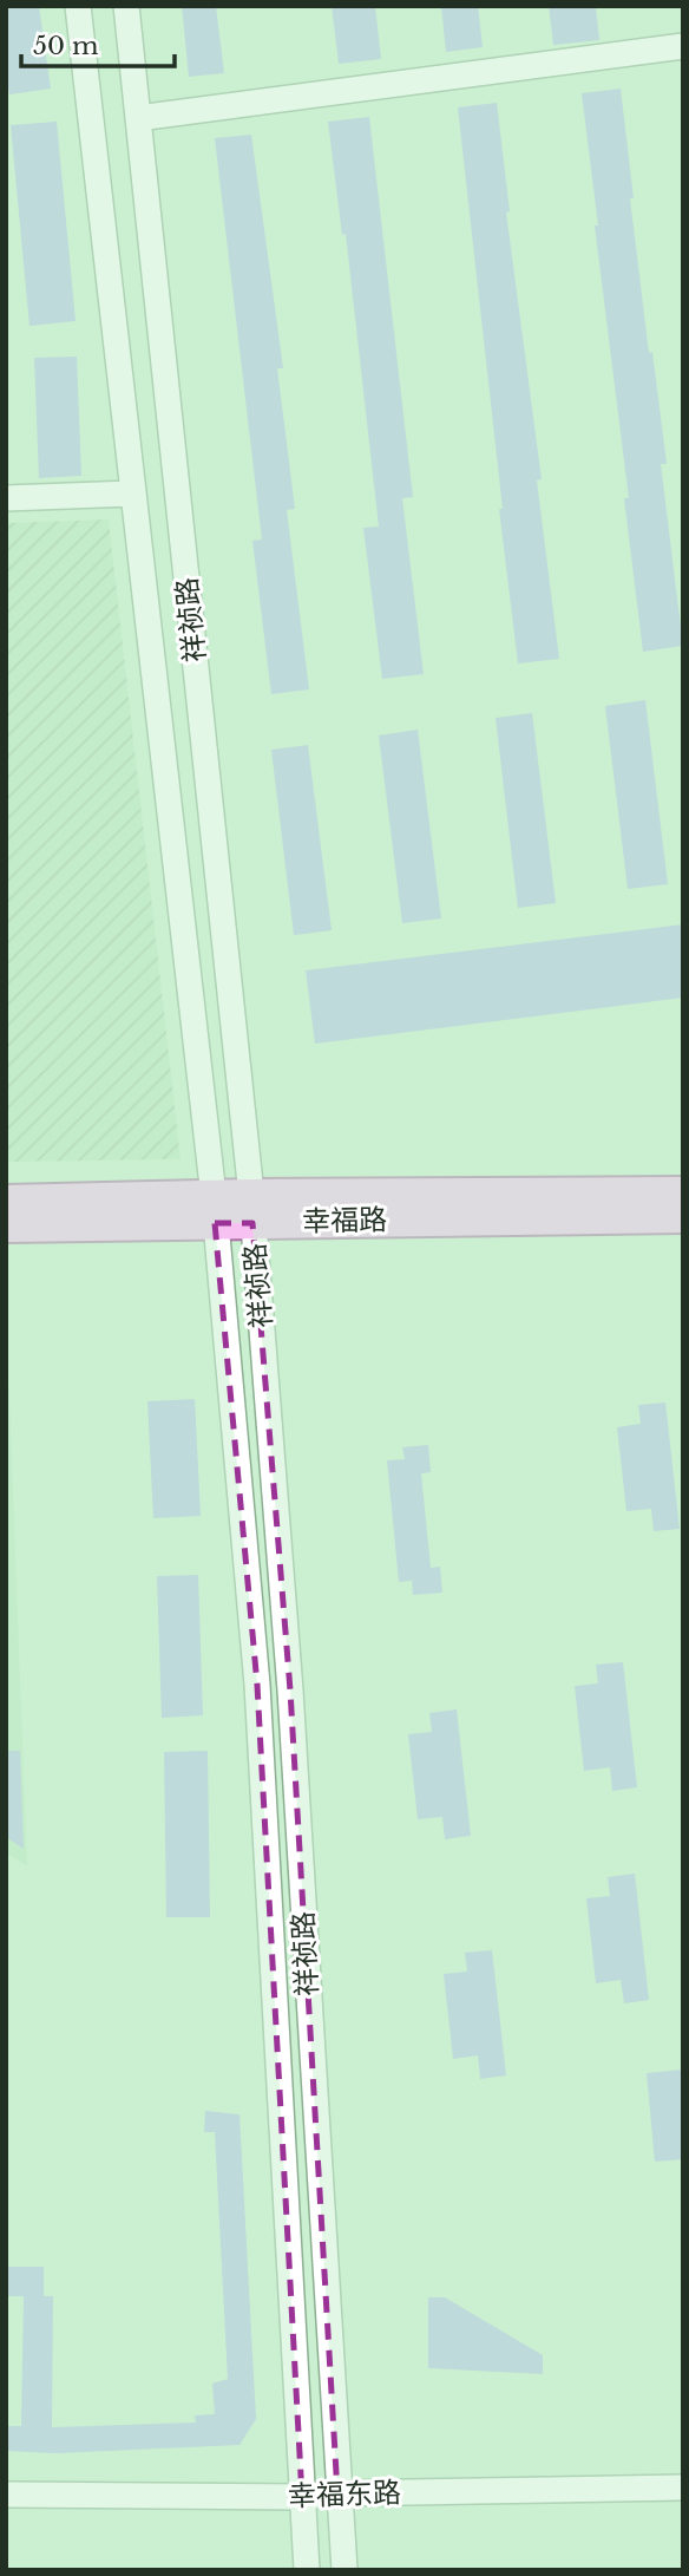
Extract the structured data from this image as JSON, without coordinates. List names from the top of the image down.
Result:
{
  "streets": {
    "main road": ["幸福路"],
    "street": ["祥祯路", "幸福东路"]
  },
  "crossings": [
    ["祥祯路", "幸福路"],
    ["祥祯路", "幸福东路"]
  ],
  "scale_bar": "50 m"
}
